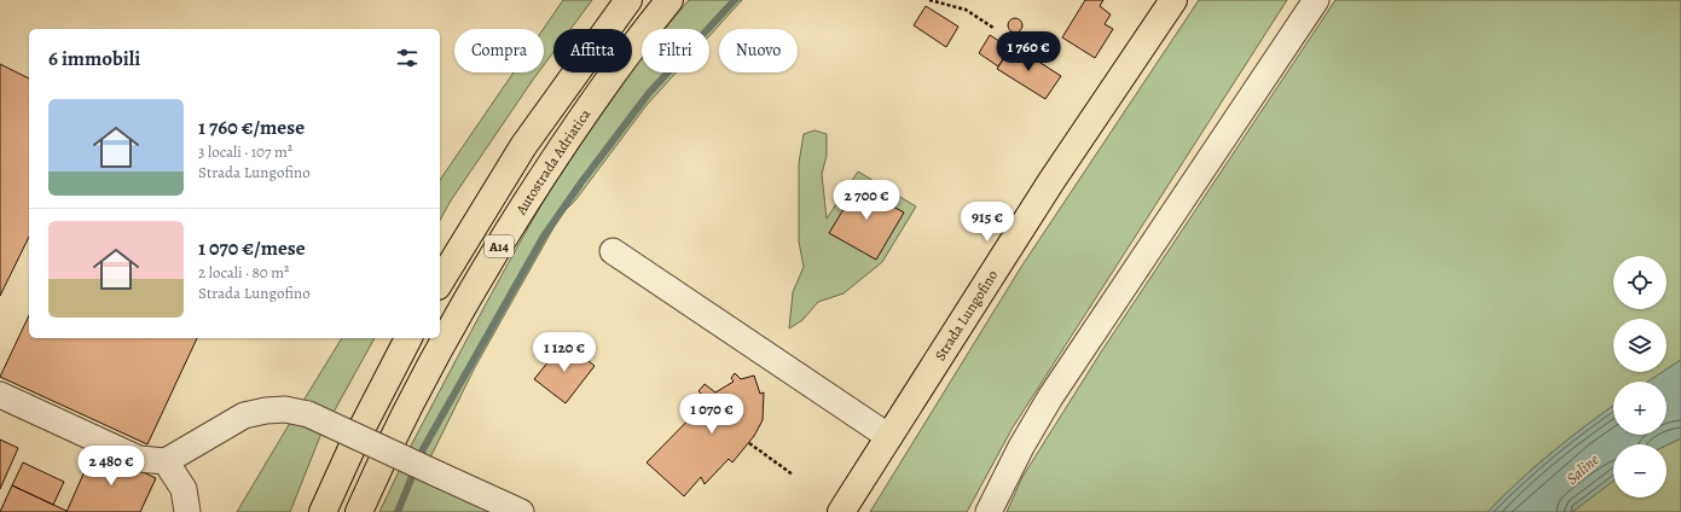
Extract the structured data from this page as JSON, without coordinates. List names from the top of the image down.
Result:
{
  "streets": {
    "main road": ["Autostrada Adriatica", "A14", "Strada Lungofino"]
  },
  "water": ["Saline"],
  "page": {
    "chip": [
      "Compra",
      "Affitta",
      "Filtri",
      "Nuovo"
    ],
    "heading": "6 immobili",
    "price": [
      "1 760 €",
      "2 700 €",
      "915 €",
      "1 120 €",
      "1 070 €",
      "2 480 €"
    ],
    "list": [
      {
        "name": "1 760 €/mese",
        "note": "3 locali · 107 m² · Strada Lungofino"
      },
      {
        "name": "1 070 €/mese",
        "note": "2 locali · 80 m² · Strada Lungofino"
      }
    ],
    "map_buttons": ["+", "−"]
  }
}
